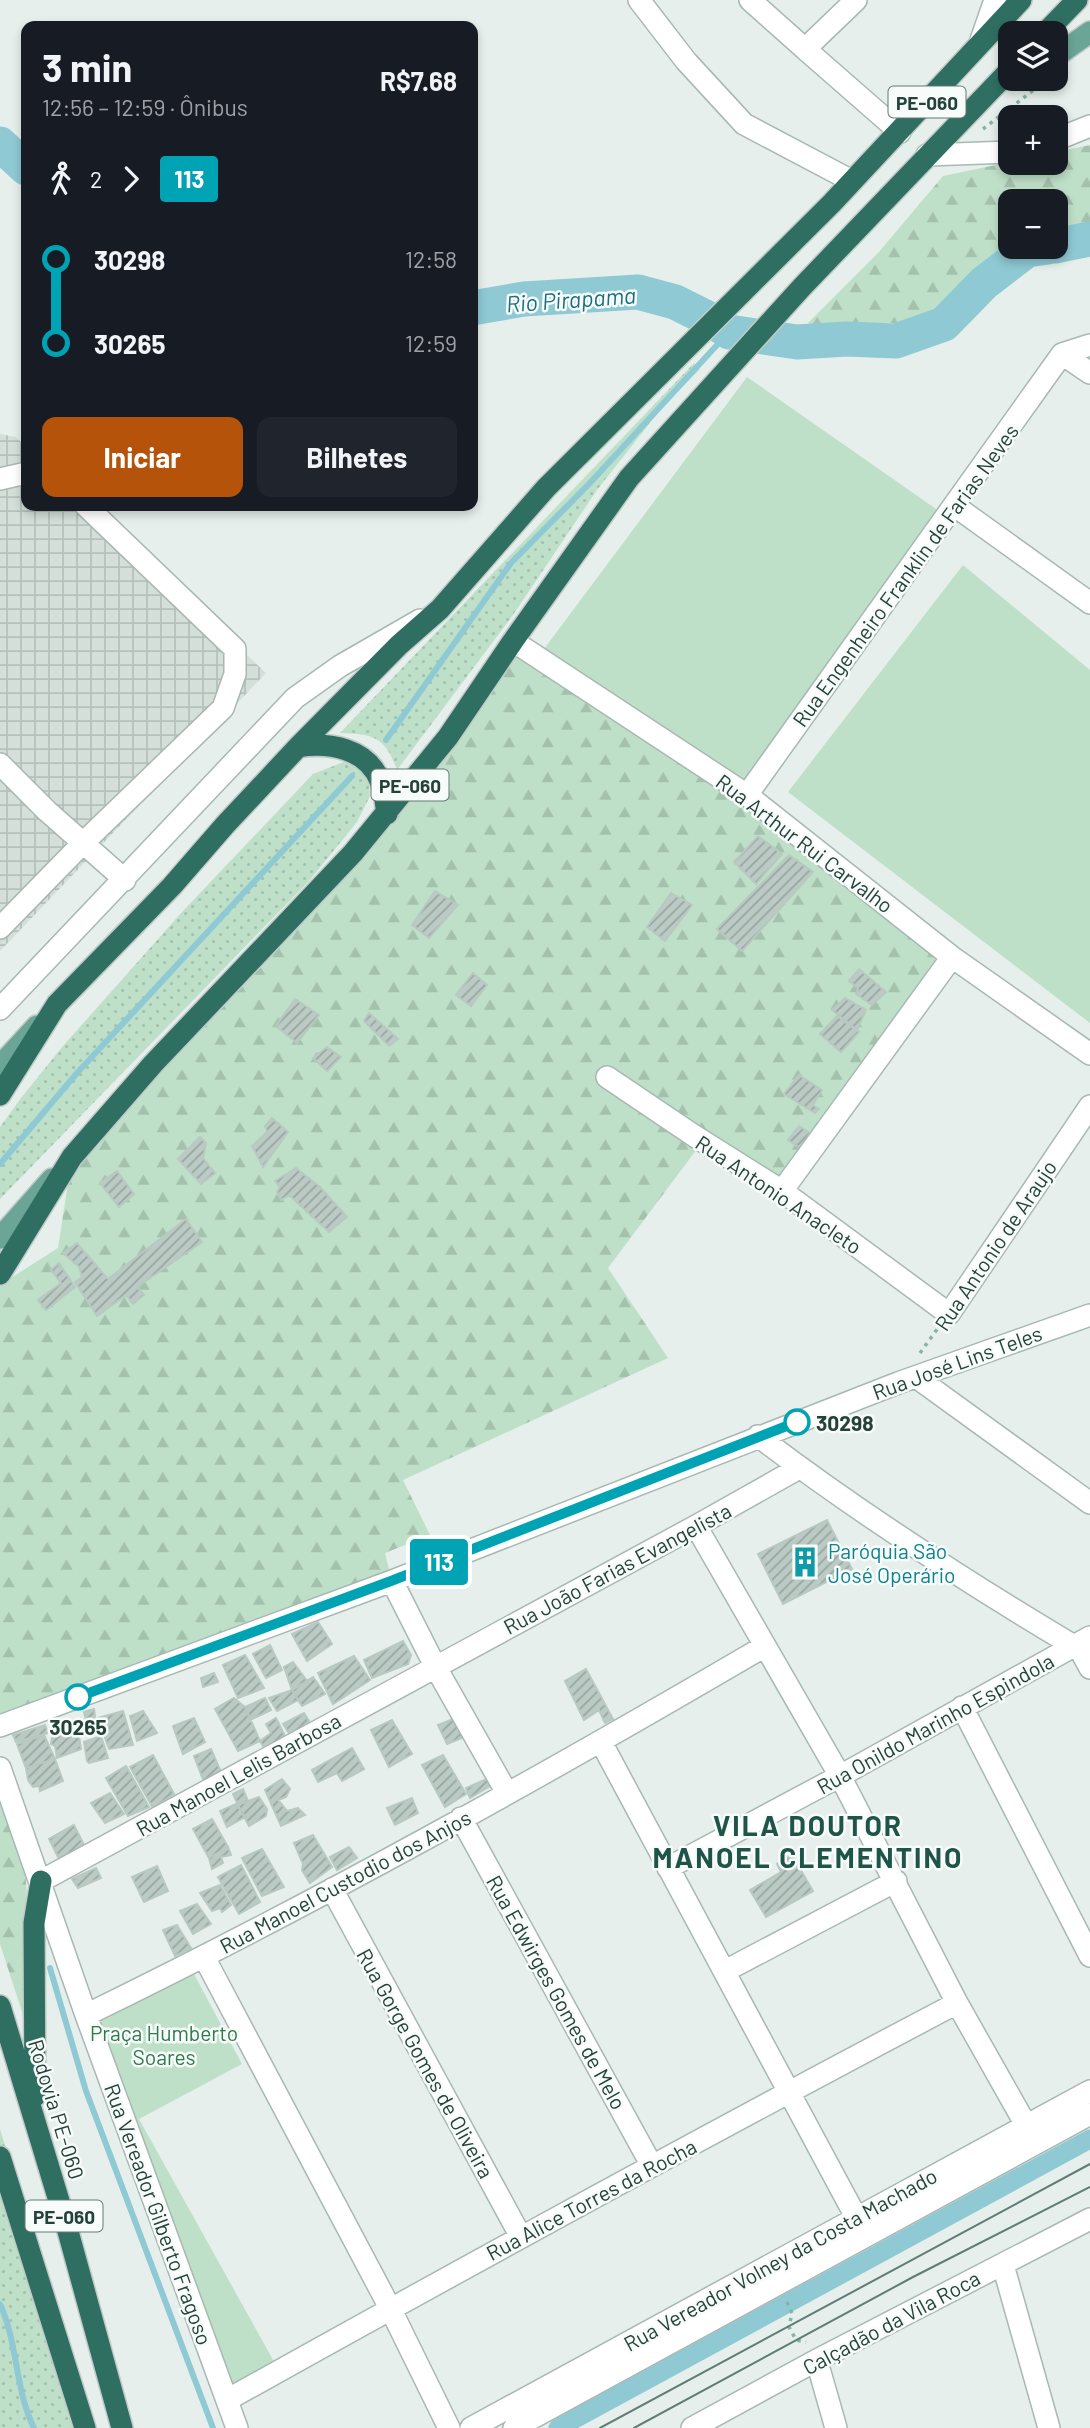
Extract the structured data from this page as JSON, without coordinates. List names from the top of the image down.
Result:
{
  "streets": {
    "highway": ["PE-060", "Rodovia PE-060"],
    "street": [
      "Rua Engenheiro Franklin de Farias Neves",
      "Rua Arthur Rui Carvalho",
      "Rua Antonio Anacleto",
      "Rua Antonio de Araujo",
      "Rua José Lins Teles",
      "Rua João Farias Evangelista",
      "Rua Onildo Marinho Espindola",
      "Rua Manoel Lelis Barbosa",
      "Rua Manoel Custodio dos Anjos",
      "Rua Edwirges Gomes de Melo",
      "Rua Gorge Gomes de Oliveira",
      "Rua Alice Torres da Rocha",
      "Rua Vereador Gilberto Fragoso",
      "Rua Vereador Volney da Costa Machado",
      "Calçadão da Vila Roca"
    ]
  },
  "crossings": [
    ["PE-060", "Rua Arthur Rui Carvalho"],
    ["Rua Engenheiro Franklin de Farias Neves", "Rua Arthur Rui Carvalho"],
    ["Rua Antonio Anacleto", "Rua Antonio de Araujo"],
    ["Rua João Farias Evangelista", "Rua Manoel Lelis Barbosa"],
    ["Rua Manoel Lelis Barbosa", "Rua Vereador Gilberto Fragoso"],
    ["Rua Manoel Custodio dos Anjos", "Rua Edwirges Gomes de Melo"],
    ["Rua Manoel Custodio dos Anjos", "Rua Gorge Gomes de Oliveira"],
    ["Rua Manoel Custodio dos Anjos", "Rua Vereador Gilberto Fragoso"],
    ["Rua Edwirges Gomes de Melo", "Rua Alice Torres da Rocha"],
    ["Rua Gorge Gomes de Oliveira", "Rua Alice Torres da Rocha"],
    ["Rua Alice Torres da Rocha", "Rua Vereador Gilberto Fragoso"]
  ],
  "districts": ["VILA DOUTOR MANOEL CLEMENTINO"],
  "water": ["Rio Pirapama"],
  "parks": ["Praça Humberto Soares"],
  "places": {
    "other": ["30298", "30265"],
    "building": ["Paróquia São José Operário"]
  },
  "lines": ["bus line 113"],
  "page": {
    "on_map": "113",
    "map_buttons": ["+", "−"],
    "heading": ["3 min", "12:56 – 12:59 · Ônibus", "R$7.68"],
    "legs": ["2", "113"],
    "list": [
      {
        "name": "30298",
        "value": "12:58"
      },
      {
        "name": "30265",
        "value": "12:59"
      }
    ],
    "buttons": ["Iniciar", "Bilhetes"]
  }
}
